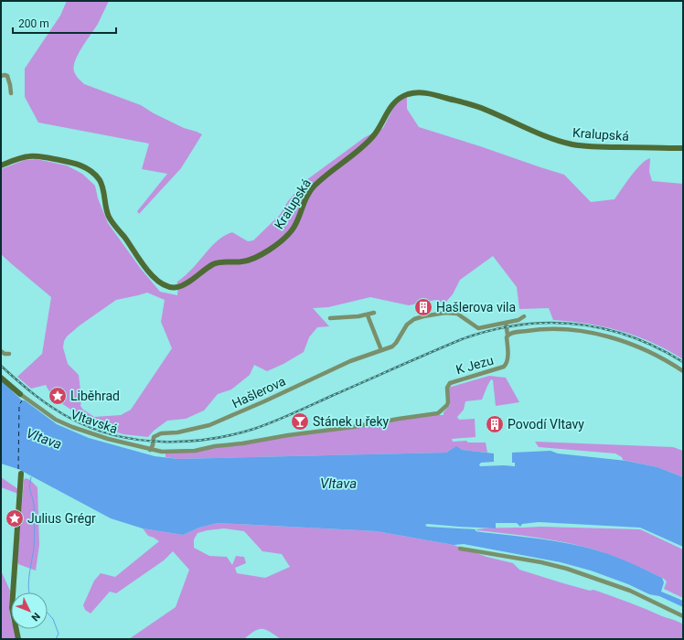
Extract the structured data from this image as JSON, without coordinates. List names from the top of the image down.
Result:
{
  "streets": {
    "street": [
      "Kralupská",
      "K Jezu",
      "Hašlerova",
      "Vltavská"
    ]
  },
  "crossings": [
    ["K Jezu", "Vltavská"],
    ["Hašlerova", "Vltavská"]
  ],
  "water": ["Vltava"],
  "places": {
    "building": ["Hašlerova vila", "Povodí Vltavy"],
    "place": ["Liběhrad", "Julius Grégr"],
    "bar": ["Stánek u řeky"]
  },
  "scale_bar": "200 m",
  "north": "bottom right"
}
